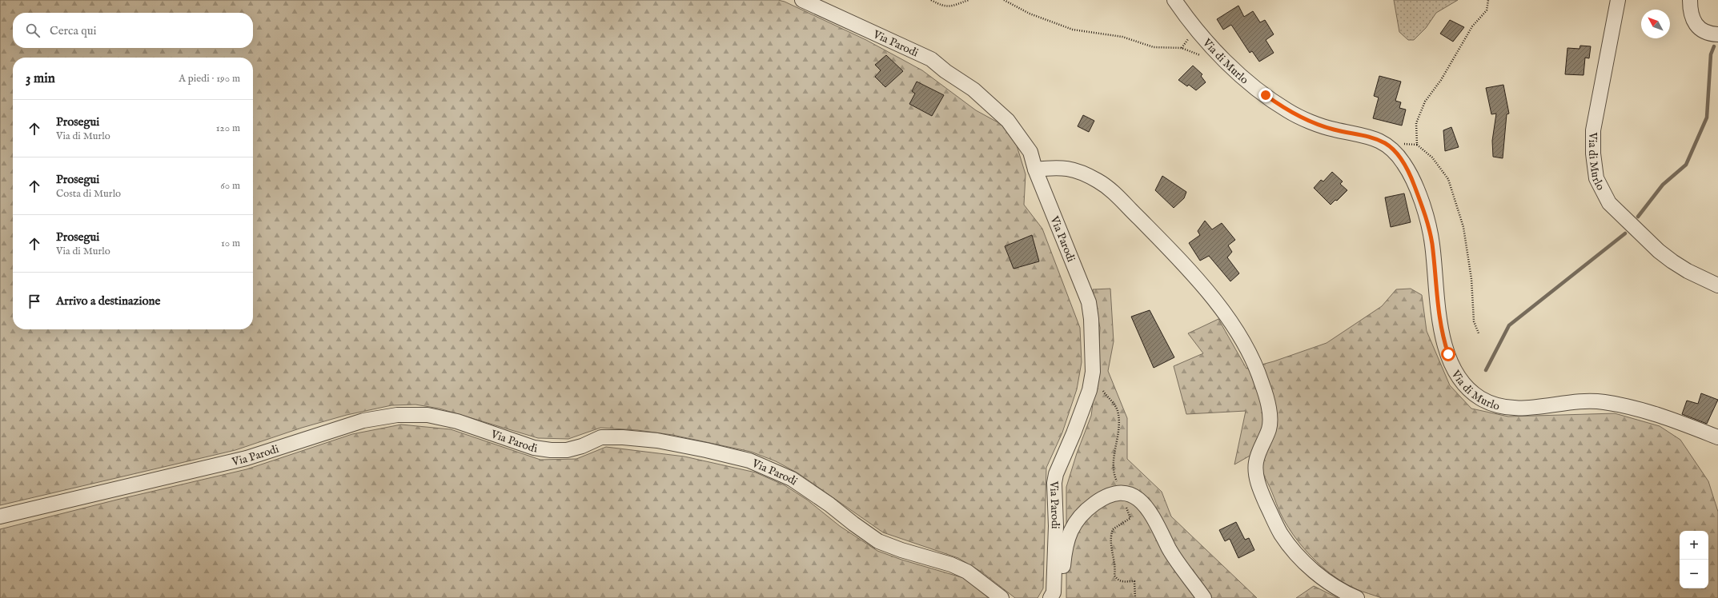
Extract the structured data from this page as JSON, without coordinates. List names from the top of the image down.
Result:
{
  "streets": {
    "street": ["Via Parodi", "Via di Murlo"]
  },
  "north": "top left",
  "page": {
    "search": "Cerca qui",
    "heading": ["3 min", "A piedi · 190 m"],
    "list": [
      ["Prosegui", "Via di Murlo", "120 m"],
      ["Prosegui", "Costa di Murlo", "60 m"],
      ["Prosegui", "Via di Murlo", "10 m"],
      "Arrivo a destinazione"
    ],
    "map_buttons": ["+", "−"]
  }
}
